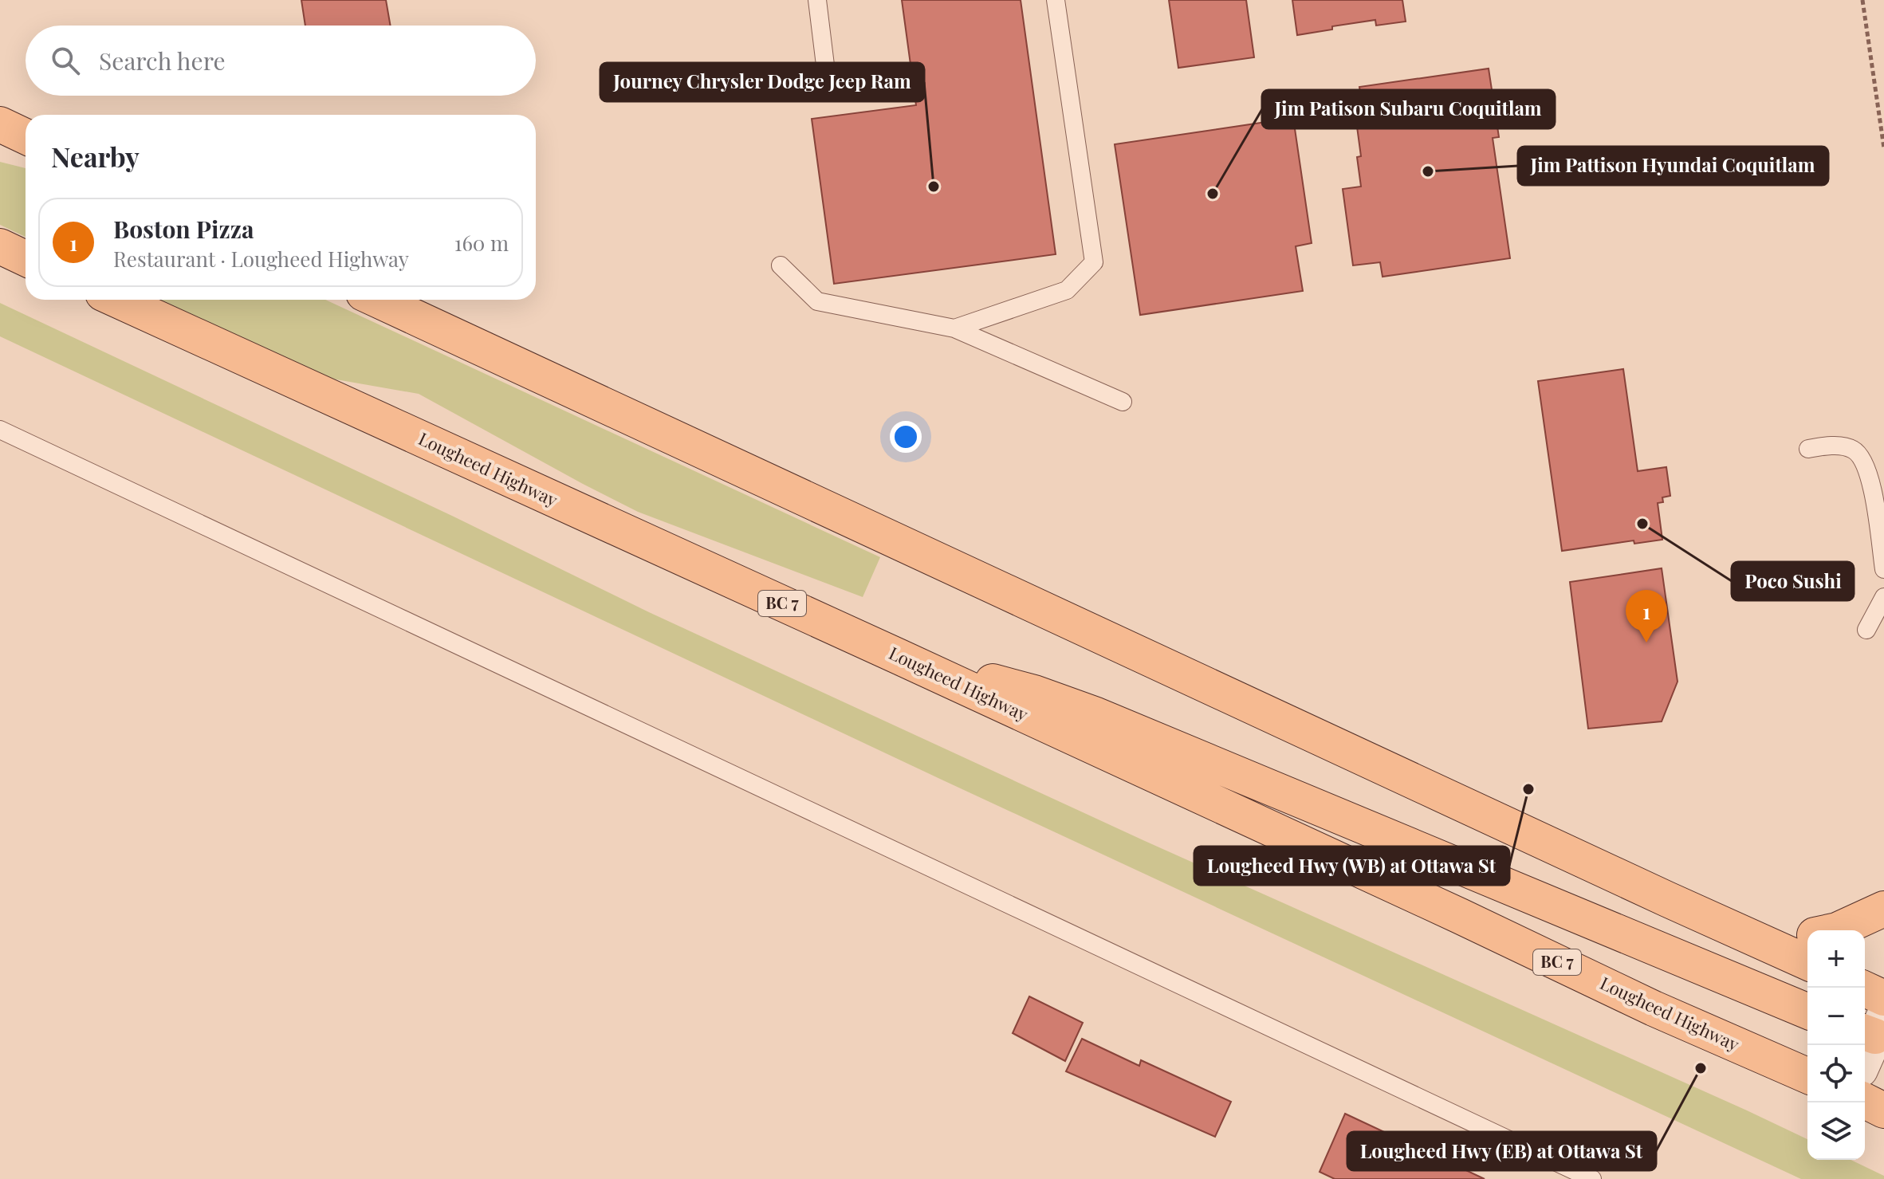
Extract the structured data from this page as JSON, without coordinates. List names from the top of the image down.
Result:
{
  "streets": {
    "main road": ["Lougheed Highway", "BC 7"]
  },
  "places": [
    "Jim Pattison Hyundai Coquitlam",
    "Journey Chrysler Dodge Jeep Ram",
    "Jim Patison Subaru Coquitlam",
    "Poco Sushi",
    "Lougheed Hwy (WB) at Ottawa St",
    "Lougheed Hwy (EB) at Ottawa St"
  ],
  "page": {
    "search": "Search here",
    "heading": "Nearby",
    "list": [
      {
        "mark": "1",
        "name": "Boston Pizza",
        "note": "Restaurant · Lougheed Highway",
        "value": "160 m"
      }
    ],
    "pins": "1",
    "map_buttons": ["+", "−"]
  }
}
